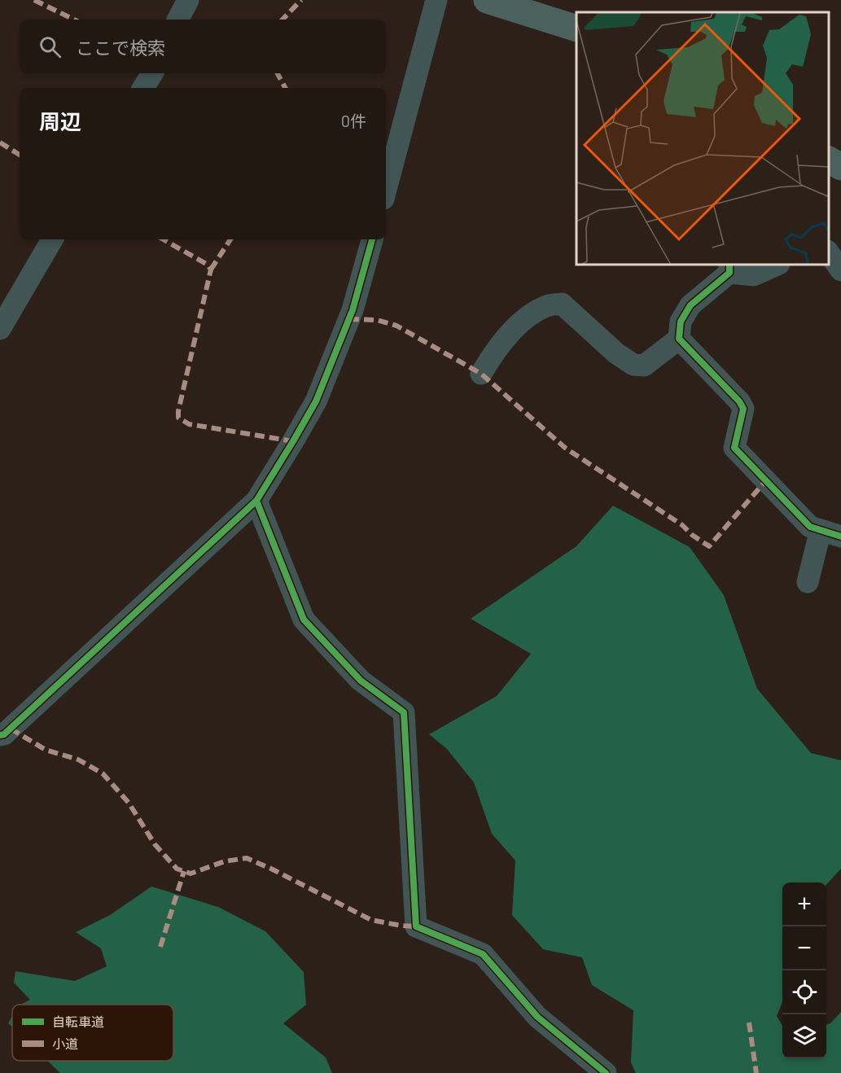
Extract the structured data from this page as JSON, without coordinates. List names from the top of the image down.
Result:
{
  "legend": ["自転車道", "小道"],
  "page": {
    "search": "ここで検索",
    "heading": ["周辺", "0件"],
    "map_buttons": ["+", "−"]
  }
}
